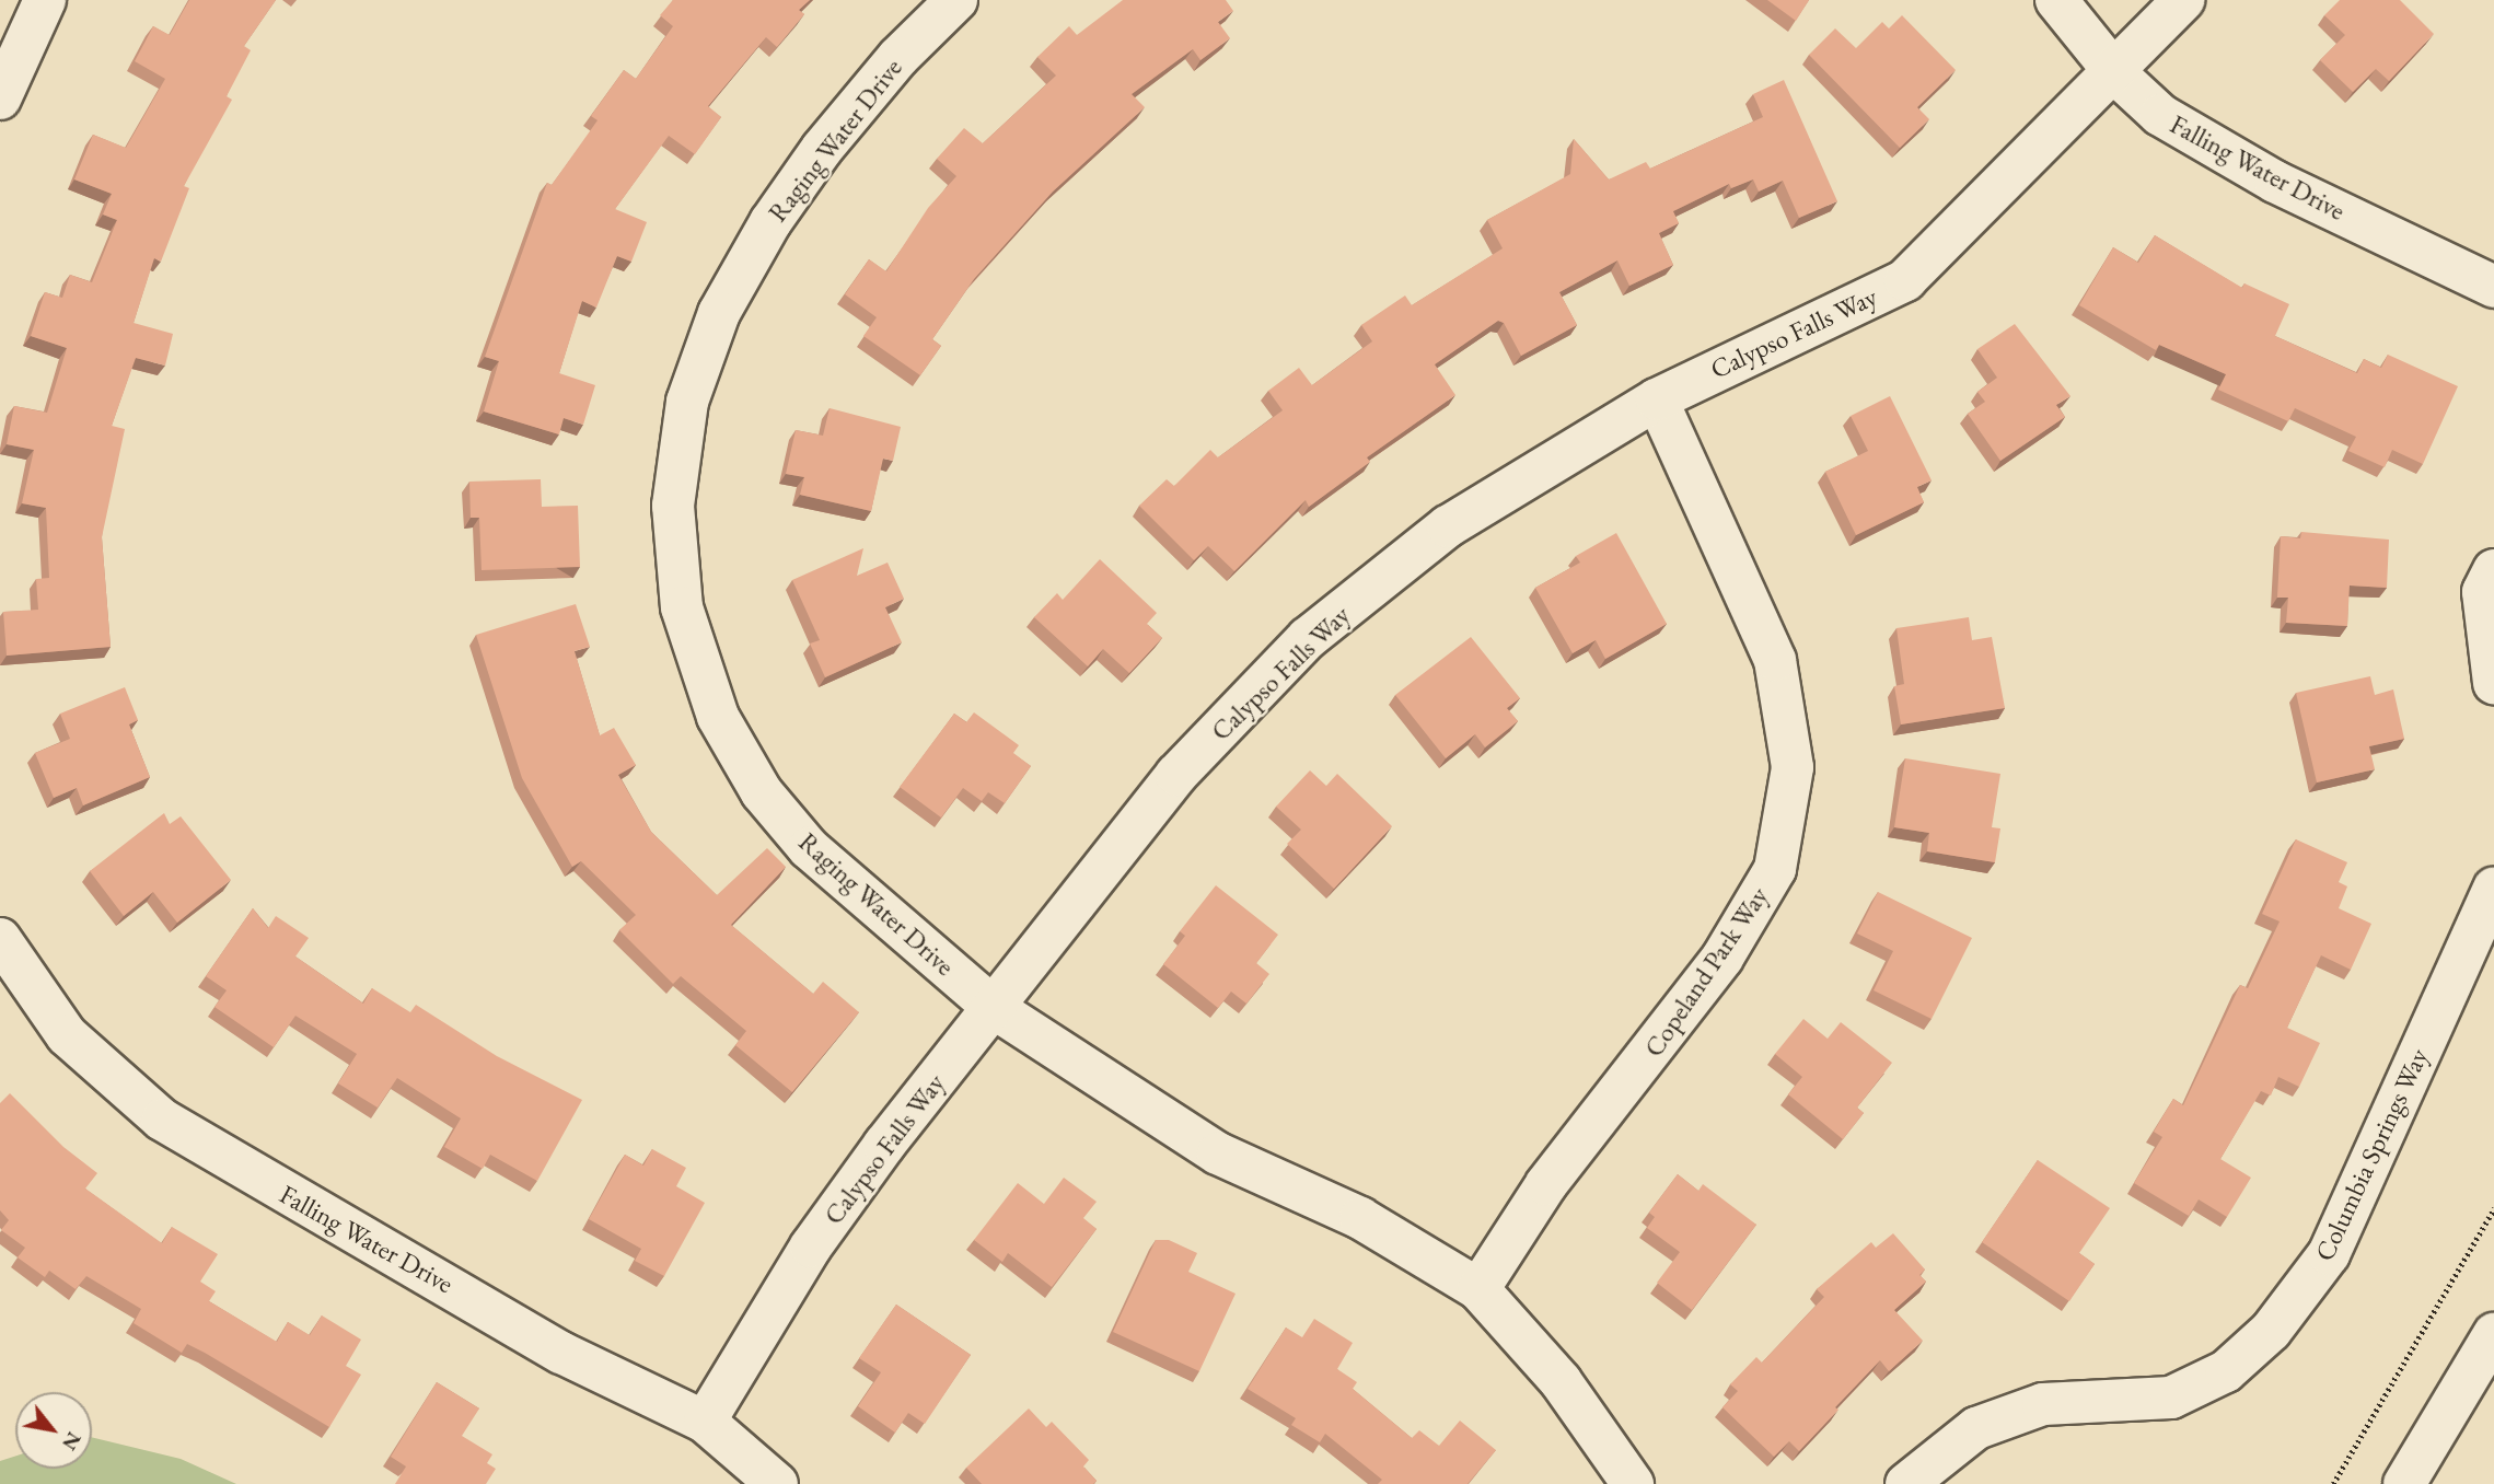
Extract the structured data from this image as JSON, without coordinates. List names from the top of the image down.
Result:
{
  "streets": {
    "street": [
      "Raging Water Drive",
      "Falling Water Drive",
      "Calypso Falls Way",
      "Copeland Park Way",
      "Columbia Springs Way"
    ]
  },
  "crossings": [
    ["Raging Water Drive", "Calypso Falls Way"],
    ["Raging Water Drive", "Copeland Park Way"],
    ["Falling Water Drive", "Calypso Falls Way"],
    ["Calypso Falls Way", "Copeland Park Way"]
  ],
  "north": "bottom right"
}
